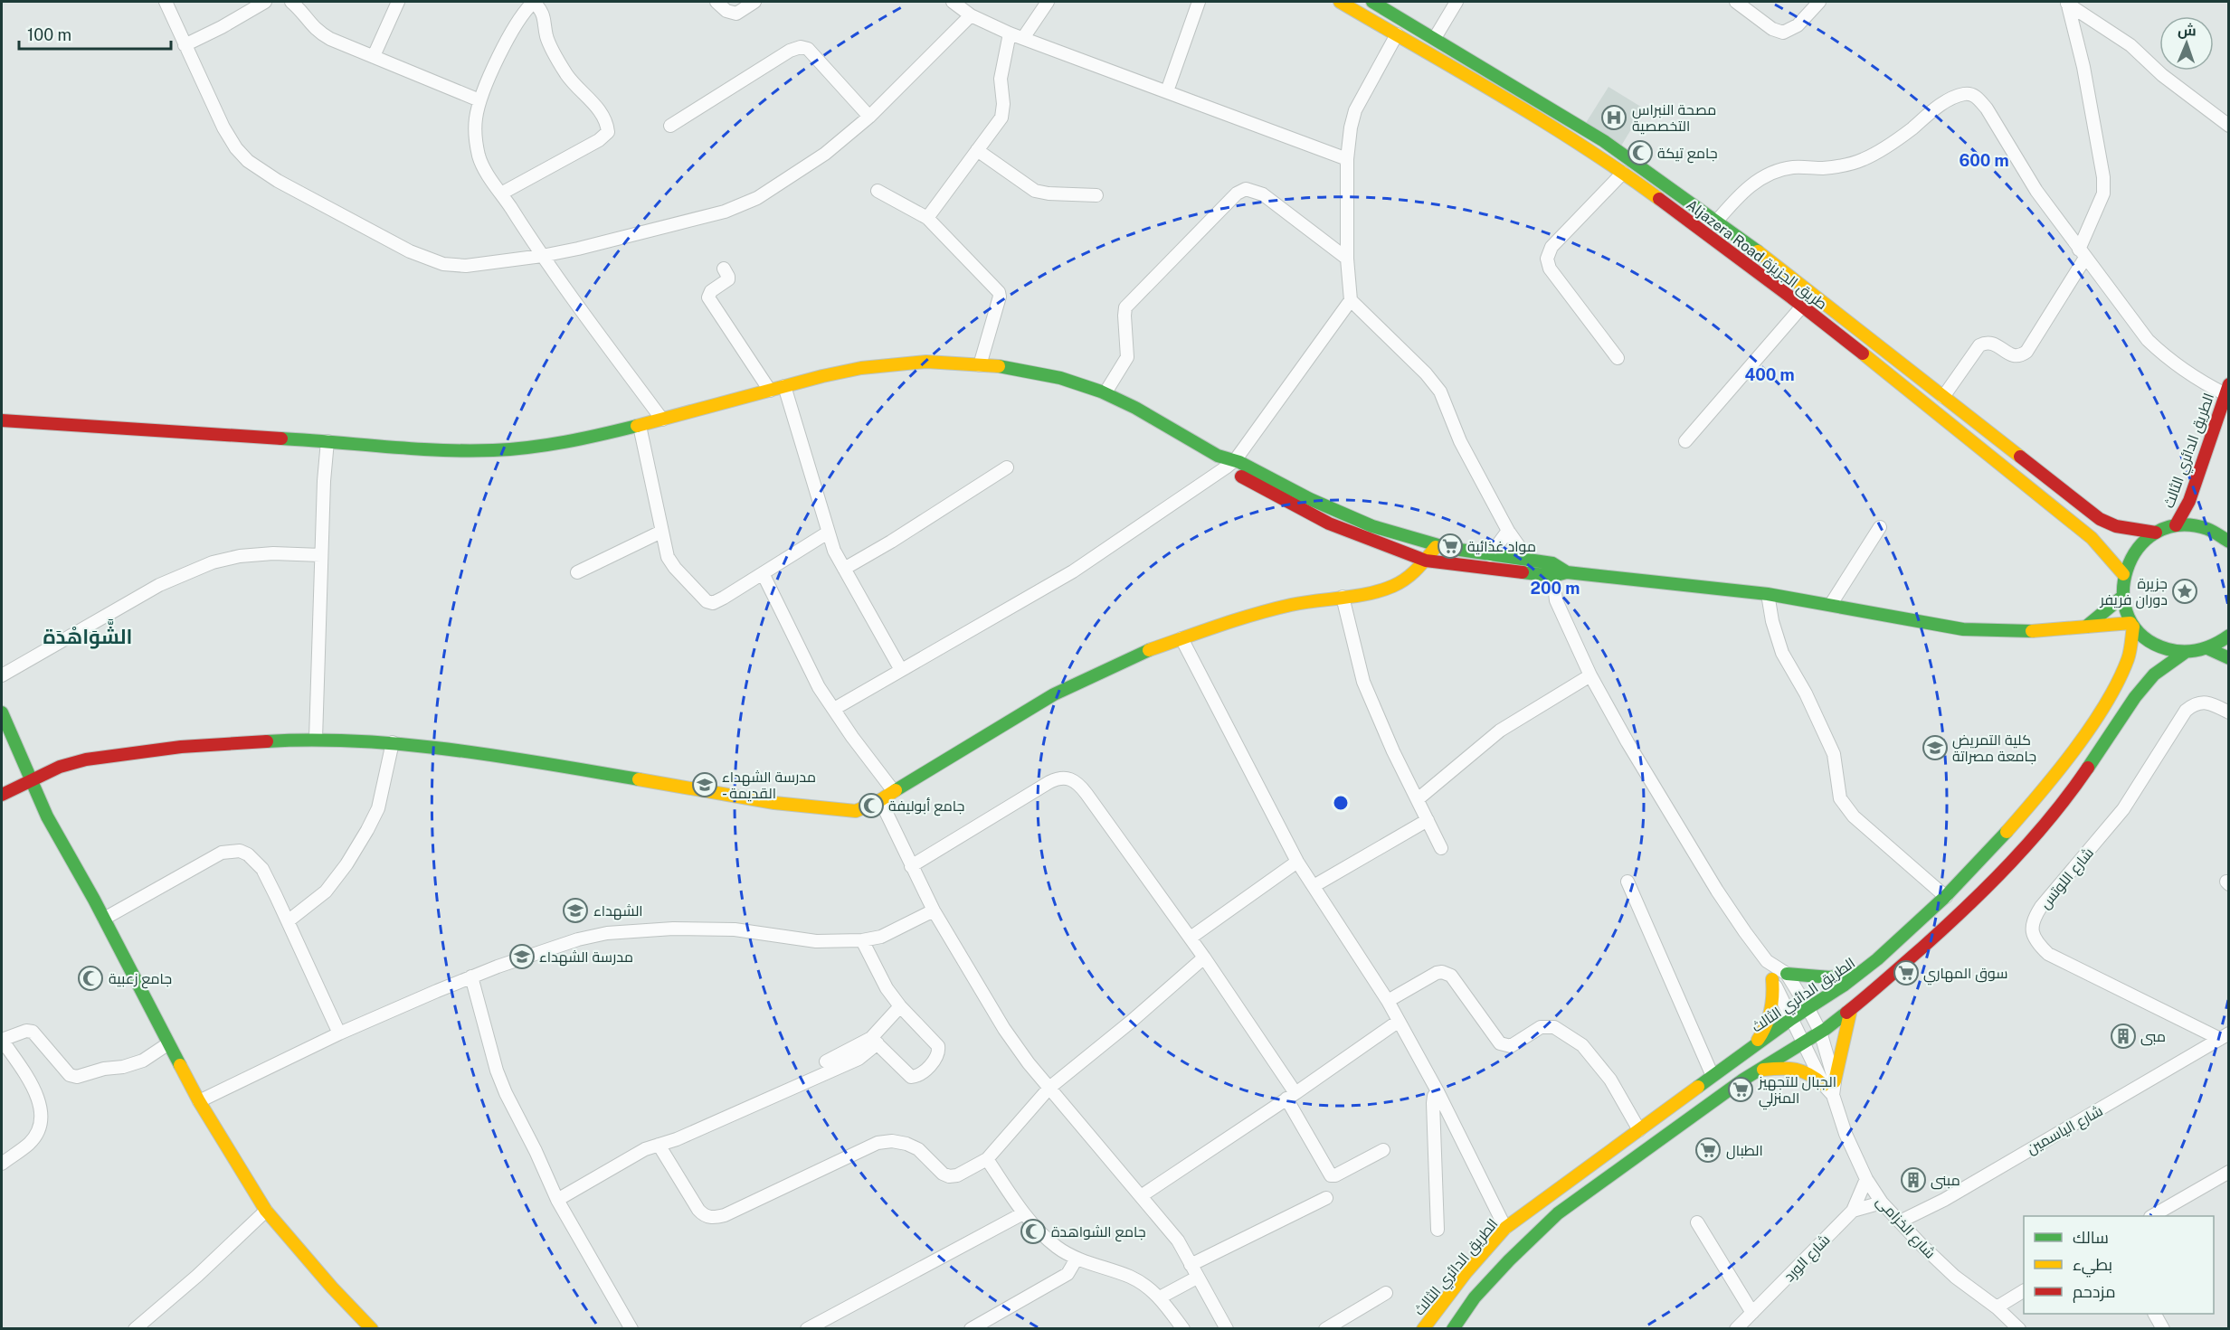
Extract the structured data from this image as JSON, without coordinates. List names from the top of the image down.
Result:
{
  "streets": {
    "street": [
      "Aljazera Road طريق الجزيزة",
      "الطريق الدائري الثالث",
      "شارع اللوتس",
      "شارع الياسمين",
      "شارع الخزامى",
      "شارع الورد"
    ]
  },
  "crossings": [
    ["شارع اللوتس", "شارع الياسمين"],
    ["شارع الياسمين", "شارع الخزامى"],
    ["شارع الخزامى", "شارع الورد"]
  ],
  "districts": ["الشَّوَاهْدَة"],
  "places": {
    "hospital": ["مصحة النبراس التخصصية"],
    "mosque": [
      "جامع تيكة",
      "جامع أبوليفة",
      "جامع زعبية",
      "جامع الشواهدة"
    ],
    "supermarket": [
      "مواد غذائية",
      "سوق المهاري",
      "الجبال للتجهيز المنزلي",
      "الطبال"
    ],
    "place": ["جزيرة دوران فريفر"],
    "school or university": [
      "كلية التمريض جامعة مصراتة",
      "مدرسة الشهداء - القديمة",
      "الشهداء",
      "مدرسة الشهداء"
    ],
    "building": ["مبى", "مبنى"]
  },
  "legend": ["سالك", "بطيء", "مزدحم"],
  "scale_bar": "100 m",
  "north": "top",
  "rings": ["600 m", "400 m", "200 m"]
}
